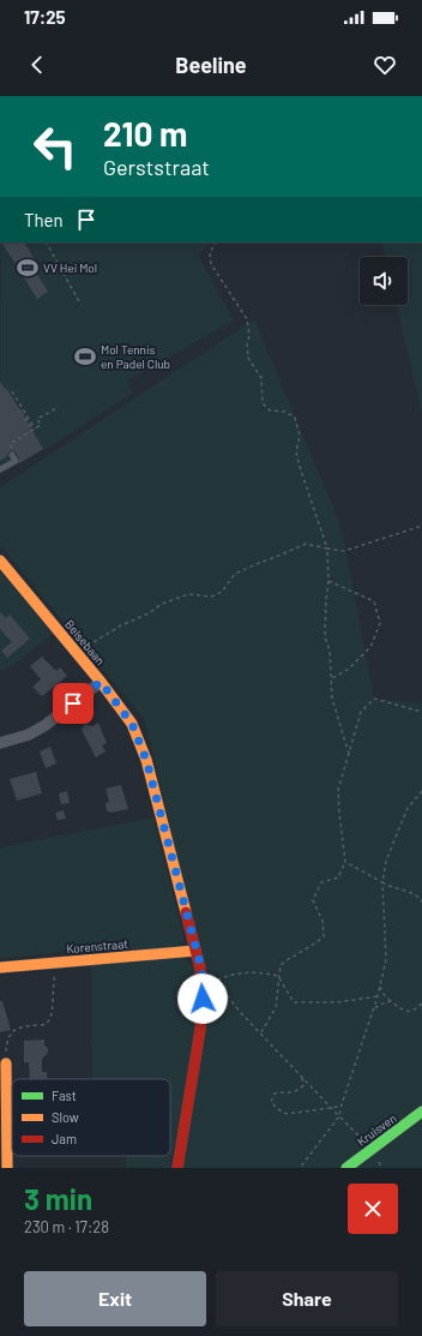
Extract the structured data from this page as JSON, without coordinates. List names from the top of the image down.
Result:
{
  "streets": {
    "street": ["Belsebaan", "Korenstraat", "Kruisven"]
  },
  "crossings": [
    ["Belsebaan", "Korenstraat"]
  ],
  "places": {
    "sports": ["VV Hei Mol", "Mol Tennis en Padel Club"]
  },
  "legend": ["Fast", "Slow", "Jam"],
  "page": {
    "status": "17:25",
    "header": "Beeline",
    "turn": ["210 m", "Gerststraat"],
    "then": "Then",
    "heading": ["3 min", "230 m · 17:28"],
    "buttons": ["Exit", "Share"]
  }
}
